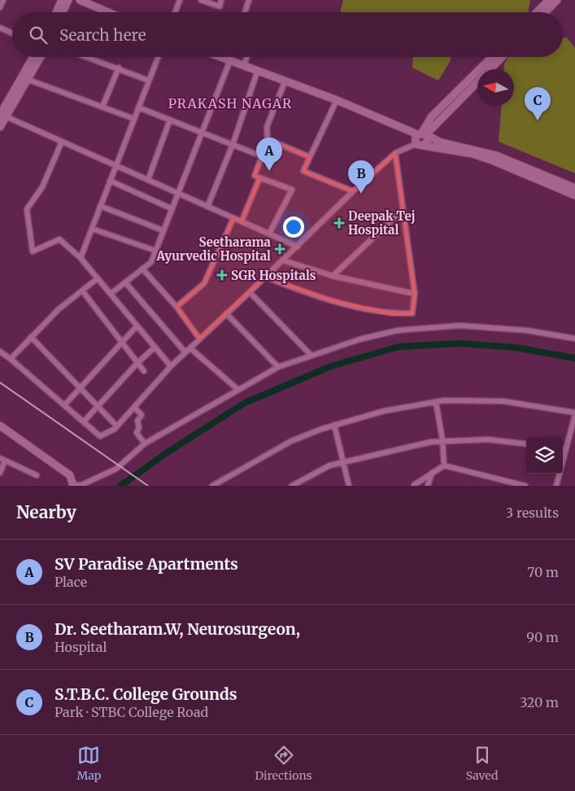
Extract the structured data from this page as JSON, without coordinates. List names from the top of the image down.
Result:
{
  "districts": ["PRAKASH NAGAR"],
  "places": {
    "health": ["Deepak Tej Hospital", "Seetharama Ayurvedic Hospital", "SGR Hospitals"]
  },
  "north": "left",
  "page": {
    "search": "Search here",
    "pins": ["C", "A", "B"],
    "heading": ["Nearby", "3 results"],
    "list": [
      {
        "mark": "A",
        "name": "SV Paradise Apartments",
        "note": "Place",
        "value": "70 m"
      },
      {
        "mark": "B",
        "name": "Dr. Seetharam.W, Neurosurgeon,",
        "note": "Hospital",
        "value": "90 m"
      },
      {
        "mark": "C",
        "name": "S.T.B.C. College Grounds",
        "note": "Park · STBC College Road",
        "value": "320 m"
      }
    ],
    "nav": ["Map", "Directions", "Saved"]
  }
}
